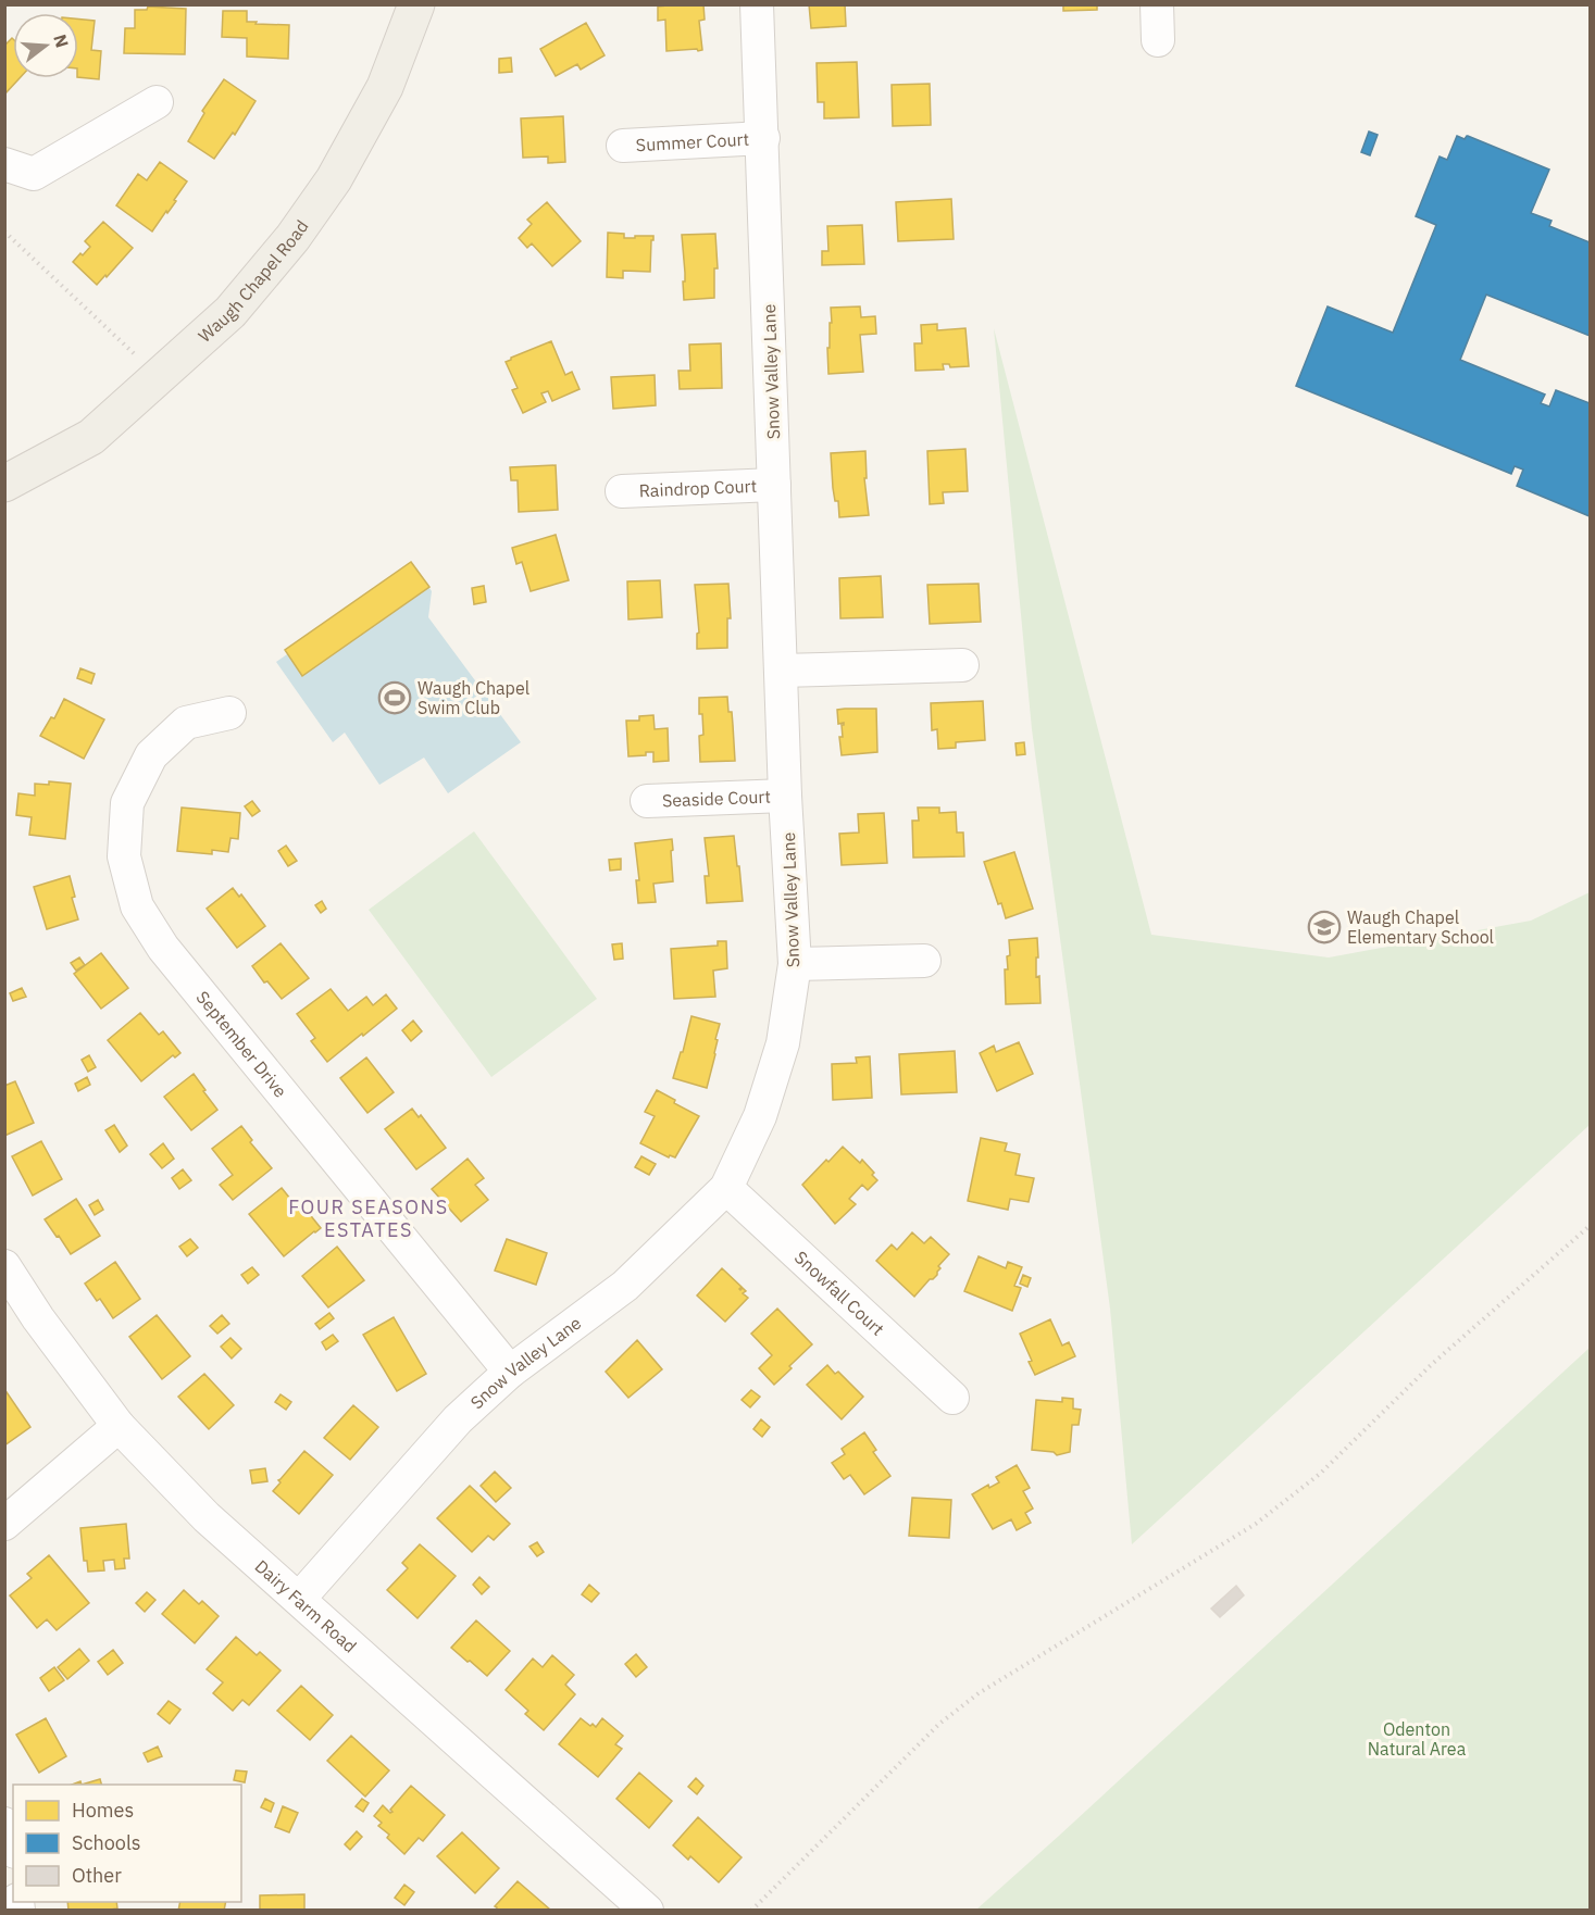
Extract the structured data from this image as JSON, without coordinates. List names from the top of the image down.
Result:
{
  "streets": {
    "main road": ["Waugh Chapel Road"],
    "street": [
      "Summer Court",
      "Snow Valley Lane",
      "Raindrop Court",
      "Seaside Court",
      "September Drive",
      "Snowfall Court",
      "Dairy Farm Road"
    ]
  },
  "crossings": [
    ["Summer Court", "Snow Valley Lane"],
    ["Snow Valley Lane", "Raindrop Court"],
    ["Snow Valley Lane", "Seaside Court"],
    ["Snow Valley Lane", "September Drive"],
    ["Snow Valley Lane", "Snowfall Court"],
    ["Snow Valley Lane", "Dairy Farm Road"]
  ],
  "districts": ["FOUR SEASONS ESTATES"],
  "parks": ["Odenton Natural Area"],
  "places": {
    "sports": ["Waugh Chapel Swim Club"],
    "school or university": ["Waugh Chapel Elementary School"]
  },
  "legend": ["Homes", "Schools", "Other"],
  "north": "right"
}
